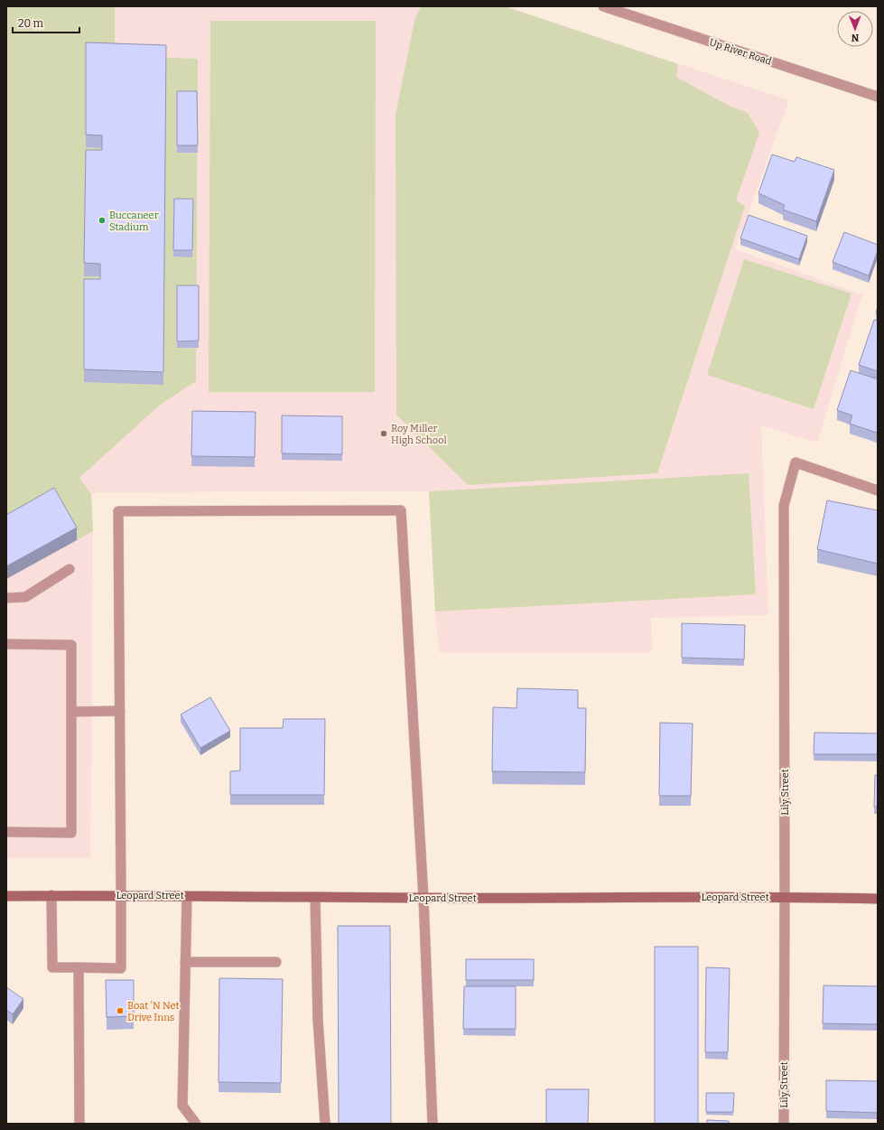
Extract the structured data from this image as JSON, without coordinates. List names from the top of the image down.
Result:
{
  "streets": {
    "main road": ["Leopard Street"],
    "street": ["Up River Road", "Lily Street"]
  },
  "crossings": [
    ["Lily Street", "Leopard Street"]
  ],
  "places": ["Buccaneer Stadium", "Roy Miller High School", "Boat 'N Net Drive Inns"],
  "scale_bar": "20 m",
  "north": "bottom"
}
